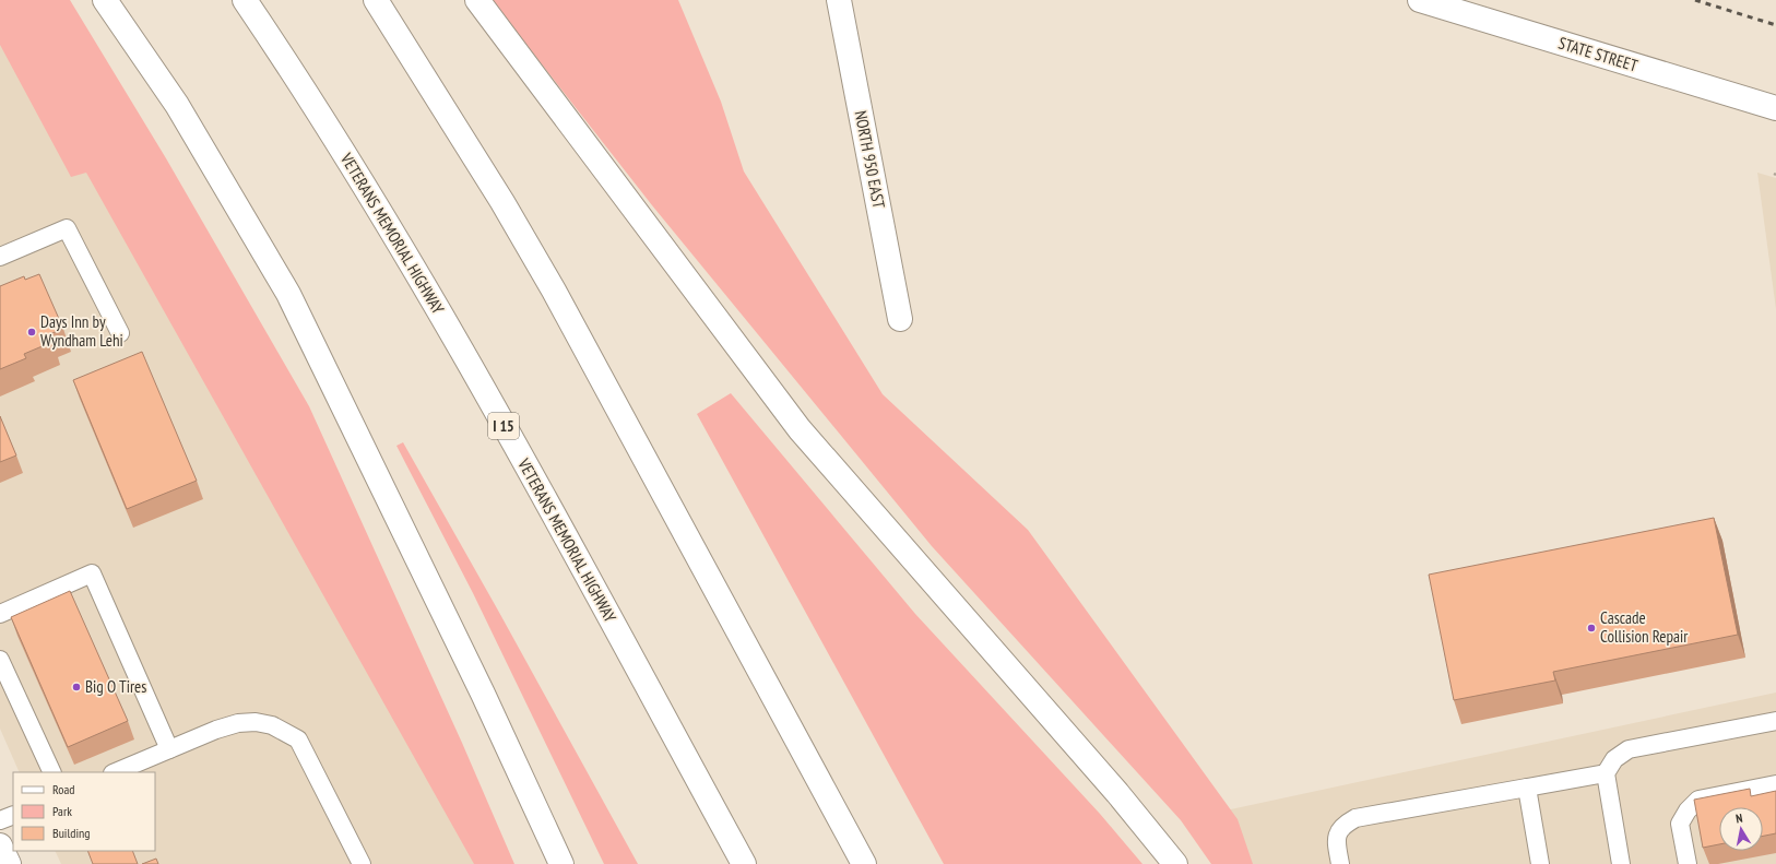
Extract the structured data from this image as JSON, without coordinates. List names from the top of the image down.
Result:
{
  "streets": {
    "main road": [
      "STATE STREET",
      "NORTH 950 EAST",
      "VETERANS MEMORIAL HIGHWAY",
      "I 15"
    ]
  },
  "places": ["Days Inn by Wyndham Lehi", "Cascade Collision Repair", "Big O Tires"],
  "legend": ["Road", "Park", "Building"],
  "north": "top"
}
